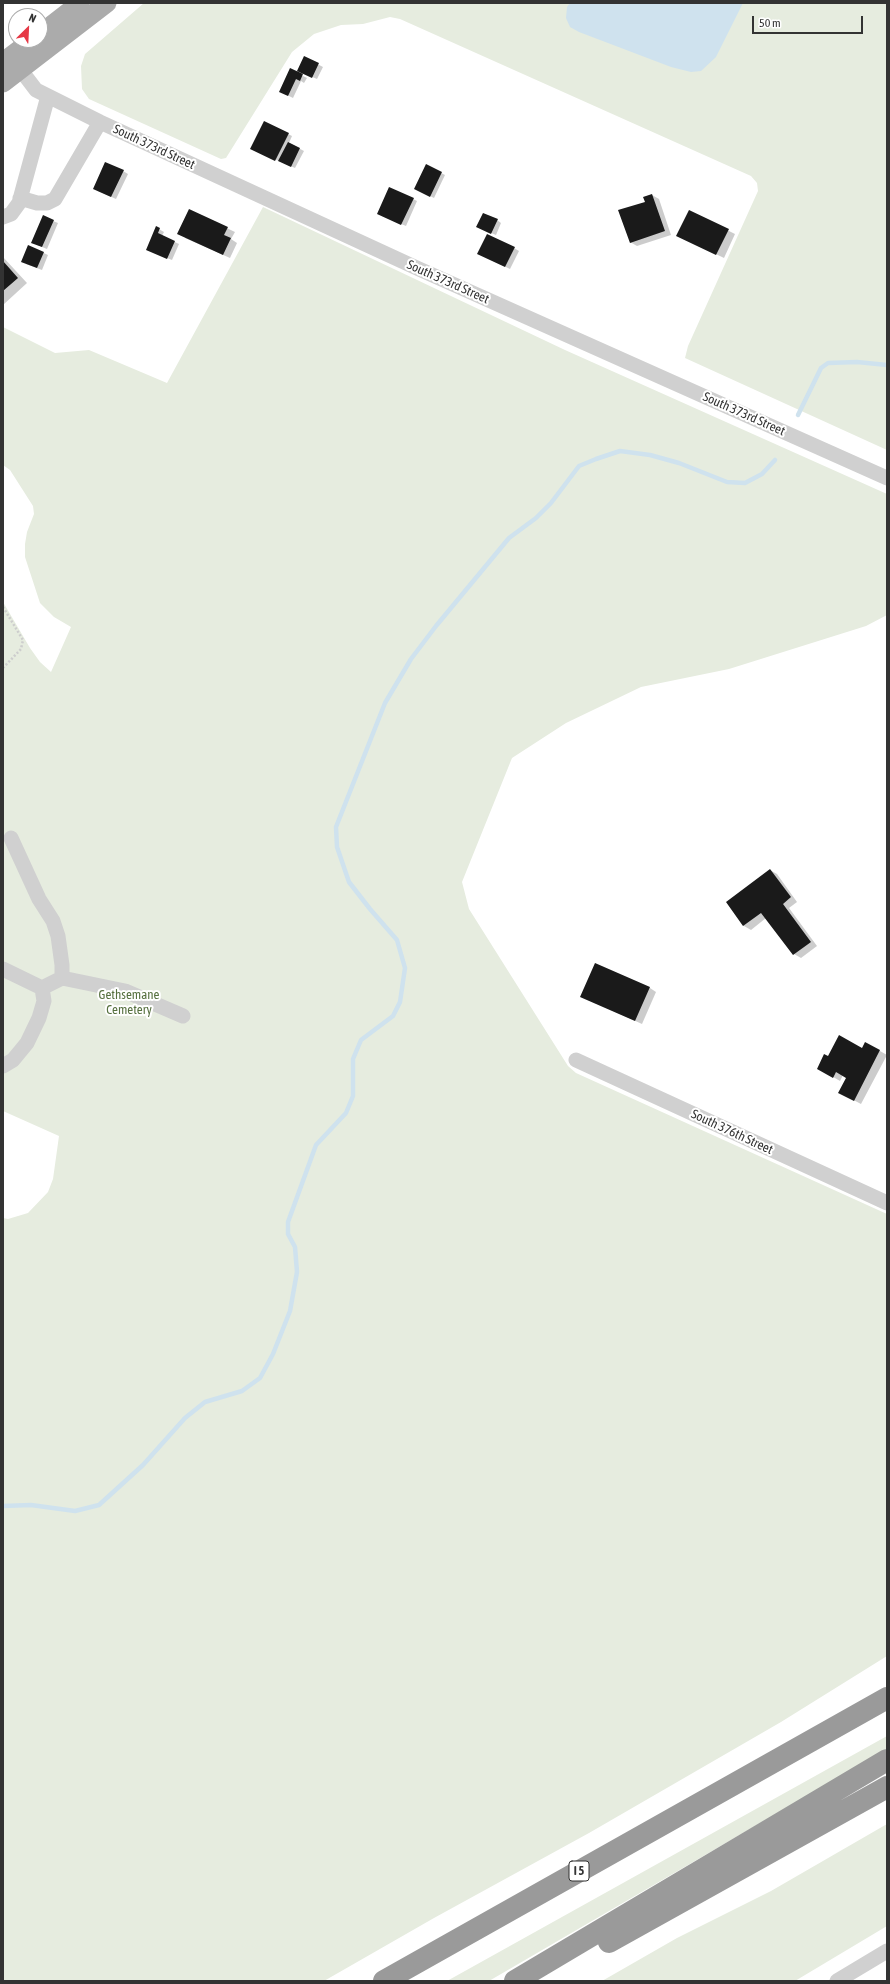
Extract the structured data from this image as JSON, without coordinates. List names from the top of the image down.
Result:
{
  "streets": {
    "highway": ["I 5"],
    "street": ["South 373rd Street", "South 376th Street"]
  },
  "parks": ["Gethsemane Cemetery"],
  "scale_bar": "50 m",
  "north": "top right"
}
